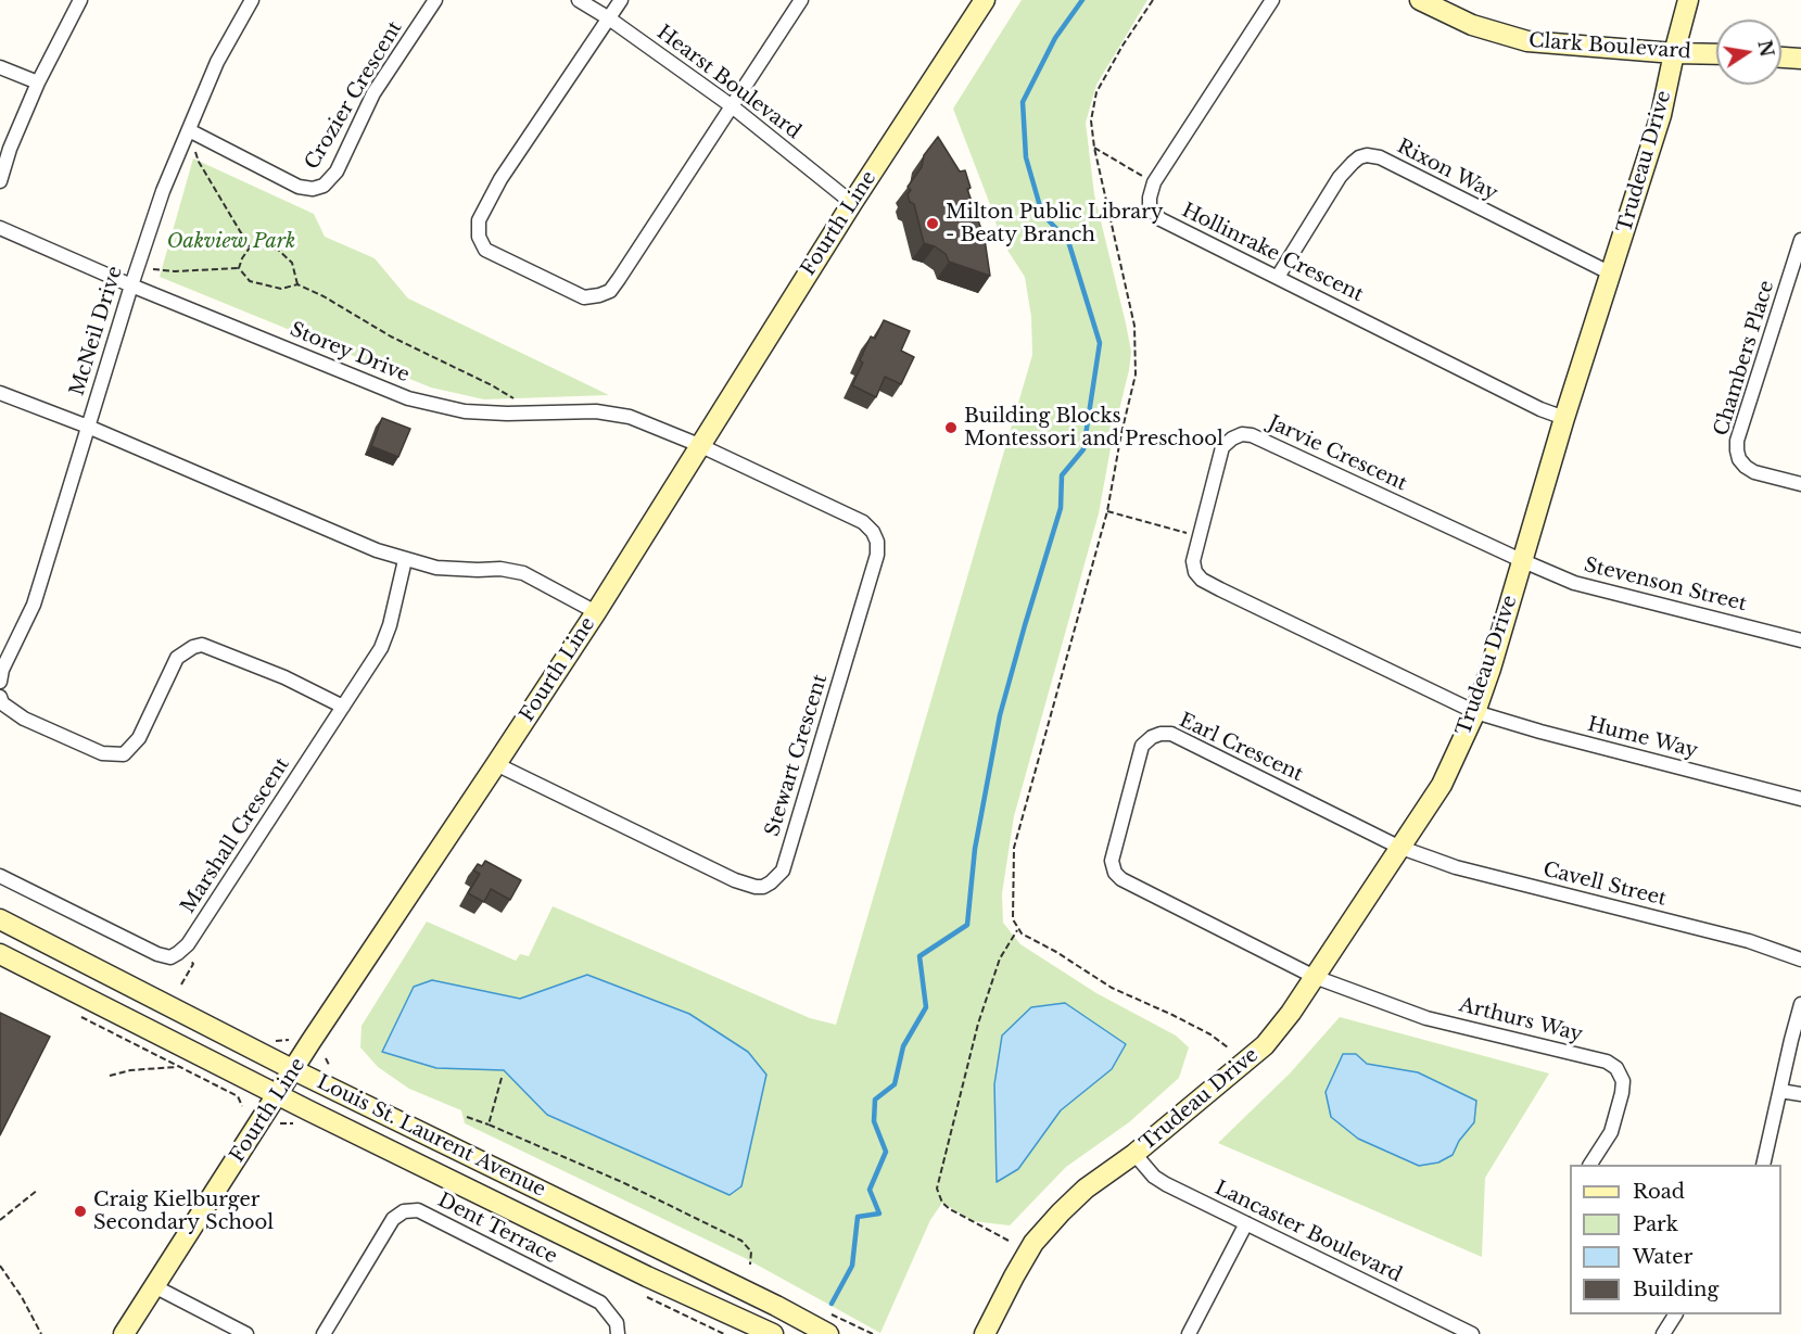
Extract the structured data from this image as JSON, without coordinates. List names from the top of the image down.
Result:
{
  "streets": {
    "main road": [
      "Clark Boulevard",
      "Trudeau Drive",
      "Fourth Line",
      "Louis St. Laurent Avenue"
    ],
    "street": [
      "Hearst Boulevard",
      "Crozier Crescent",
      "Rixon Way",
      "Hollinrake Crescent",
      "McNeil Drive",
      "Storey Drive",
      "Chambers Place",
      "Jarvie Crescent",
      "Stevenson Street",
      "Hume Way",
      "Earl Crescent",
      "Stewart Crescent",
      "Marshall Crescent",
      "Cavell Street",
      "Arthurs Way",
      "Dent Terrace",
      "Lancaster Boulevard"
    ]
  },
  "crossings": [
    ["Clark Boulevard", "Trudeau Drive"],
    ["Hearst Boulevard", "Fourth Line"],
    ["Crozier Crescent", "McNeil Drive"],
    ["Trudeau Drive", "Rixon Way"],
    ["Trudeau Drive", "Hollinrake Crescent"],
    ["Trudeau Drive", "Jarvie Crescent"],
    ["Trudeau Drive", "Stevenson Street"],
    ["Trudeau Drive", "Hume Way"],
    ["Trudeau Drive", "Earl Crescent"],
    ["Trudeau Drive", "Cavell Street"],
    ["Trudeau Drive", "Arthurs Way"],
    ["Trudeau Drive", "Lancaster Boulevard"],
    ["Rixon Way", "Hollinrake Crescent"],
    ["Fourth Line", "Storey Drive"],
    ["Fourth Line", "Stewart Crescent"],
    ["Fourth Line", "Louis St. Laurent Avenue"],
    ["McNeil Drive", "Storey Drive"],
    ["Storey Drive", "Stewart Crescent"],
    ["Jarvie Crescent", "Stevenson Street"],
    ["Jarvie Crescent", "Hume Way"],
    ["Earl Crescent", "Cavell Street"],
    ["Earl Crescent", "Arthurs Way"]
  ],
  "parks": ["Oakview Park"],
  "places": ["Milton Public Library - Beaty Branch", "Building Blocks Montessori and Preschool", "Craig Kielburger Secondary School"],
  "legend": [
    "Road",
    "Park",
    "Water",
    "Building"
  ],
  "north": "right"
}
